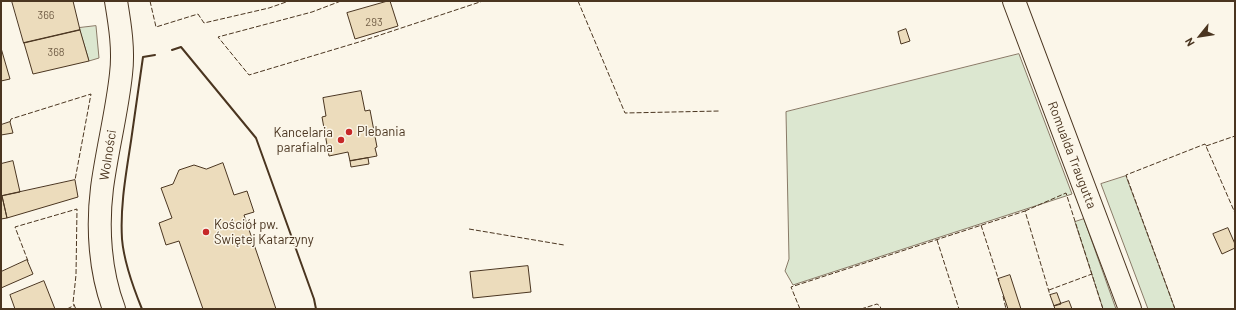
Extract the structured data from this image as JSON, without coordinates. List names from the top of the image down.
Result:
{
  "streets": {
    "street": ["Wolności", "Romualda Traugutta"]
  },
  "places": ["Plebania", "Kancelaria parafialna", "Kościół pw. Świętej Katarzyny"],
  "house_numbers": ["366", "293", "368"],
  "north": "bottom left"
}
